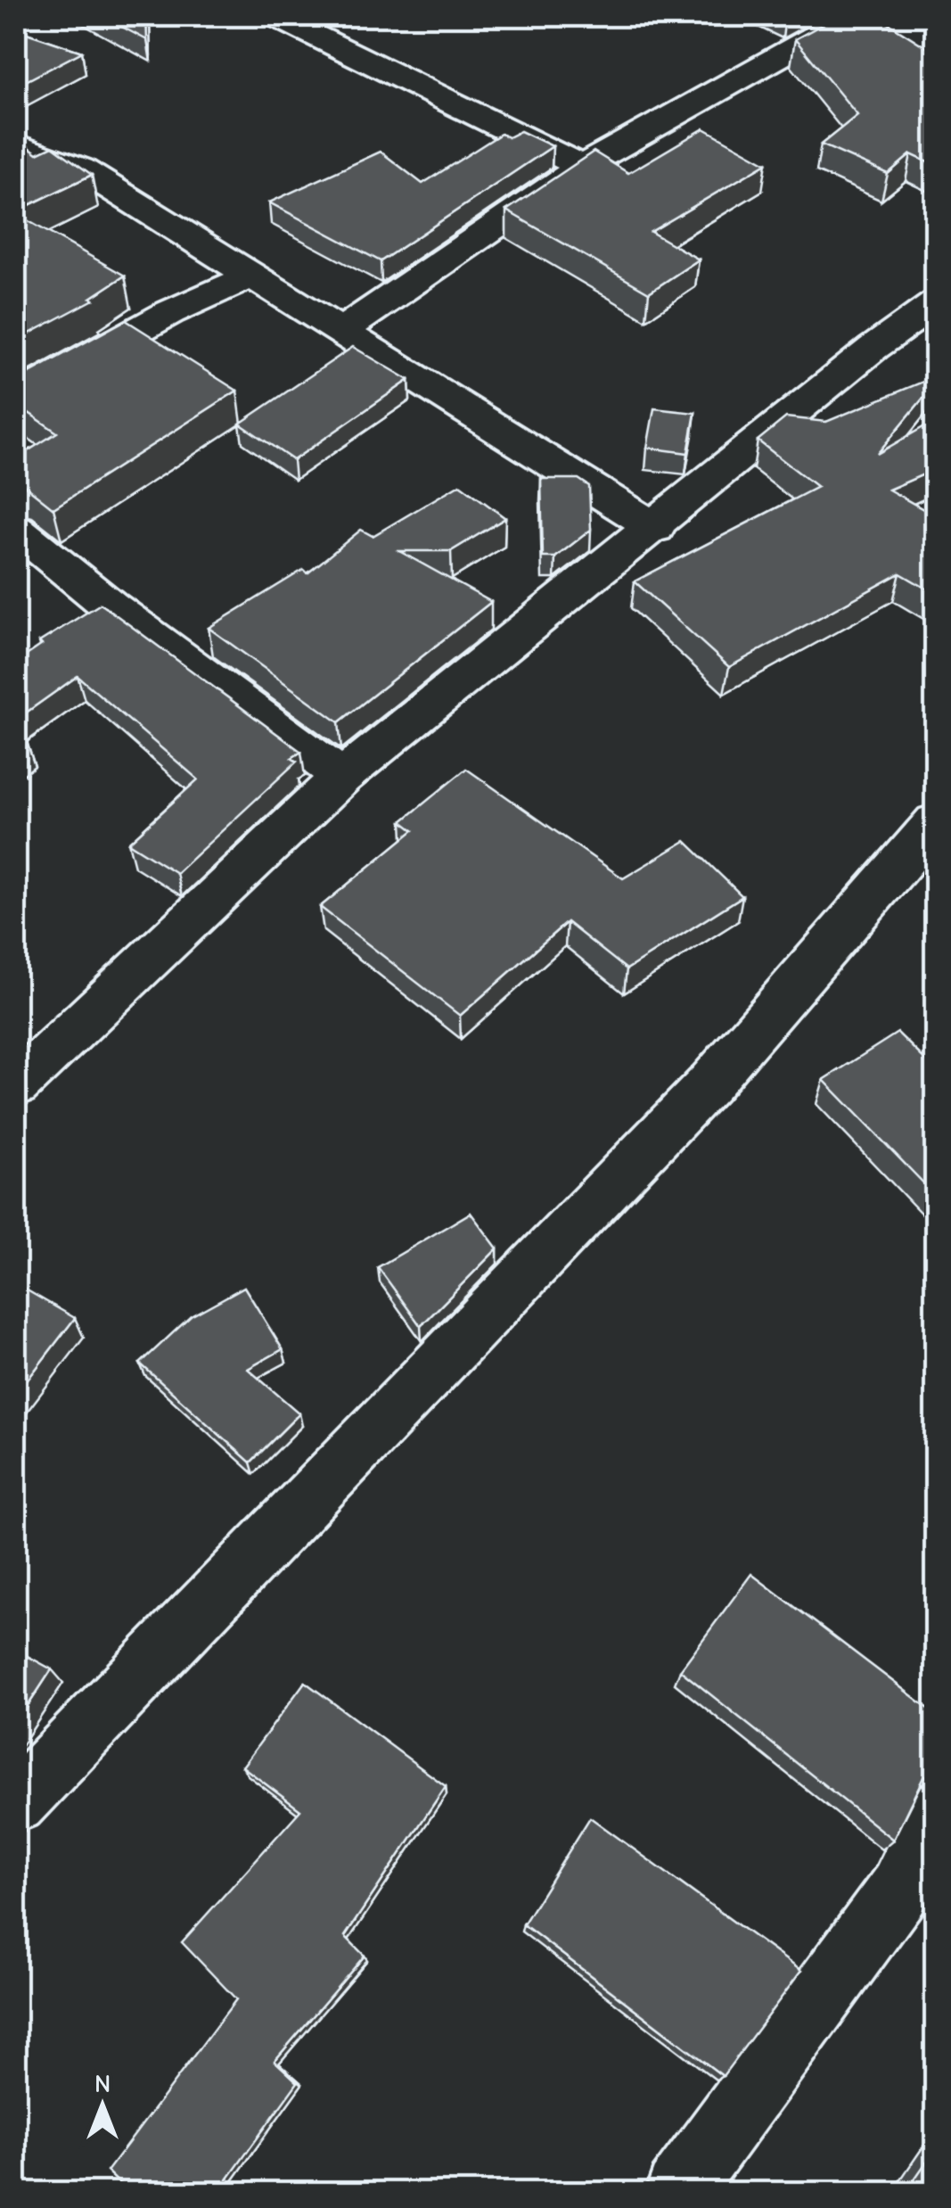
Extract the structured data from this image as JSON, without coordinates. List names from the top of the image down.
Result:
{
  "north": "top"
}
